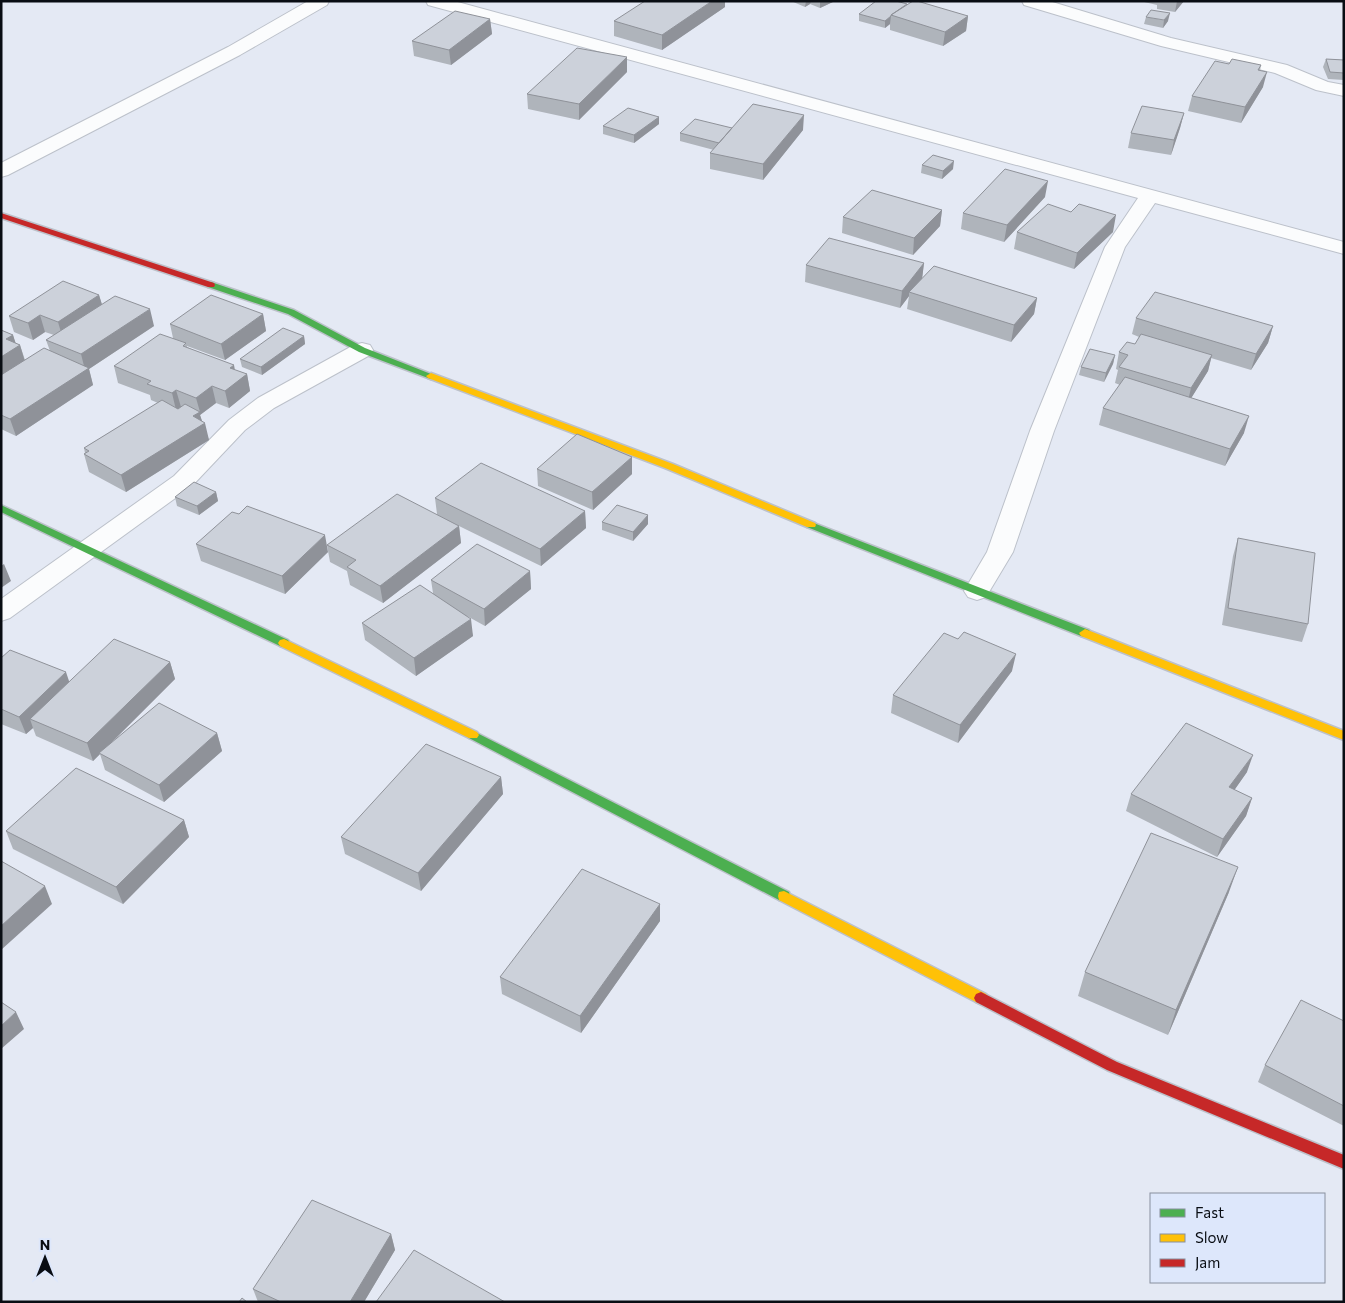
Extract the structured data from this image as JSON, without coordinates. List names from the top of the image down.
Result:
{
  "legend": ["Fast", "Slow", "Jam"],
  "north": "top"
}
